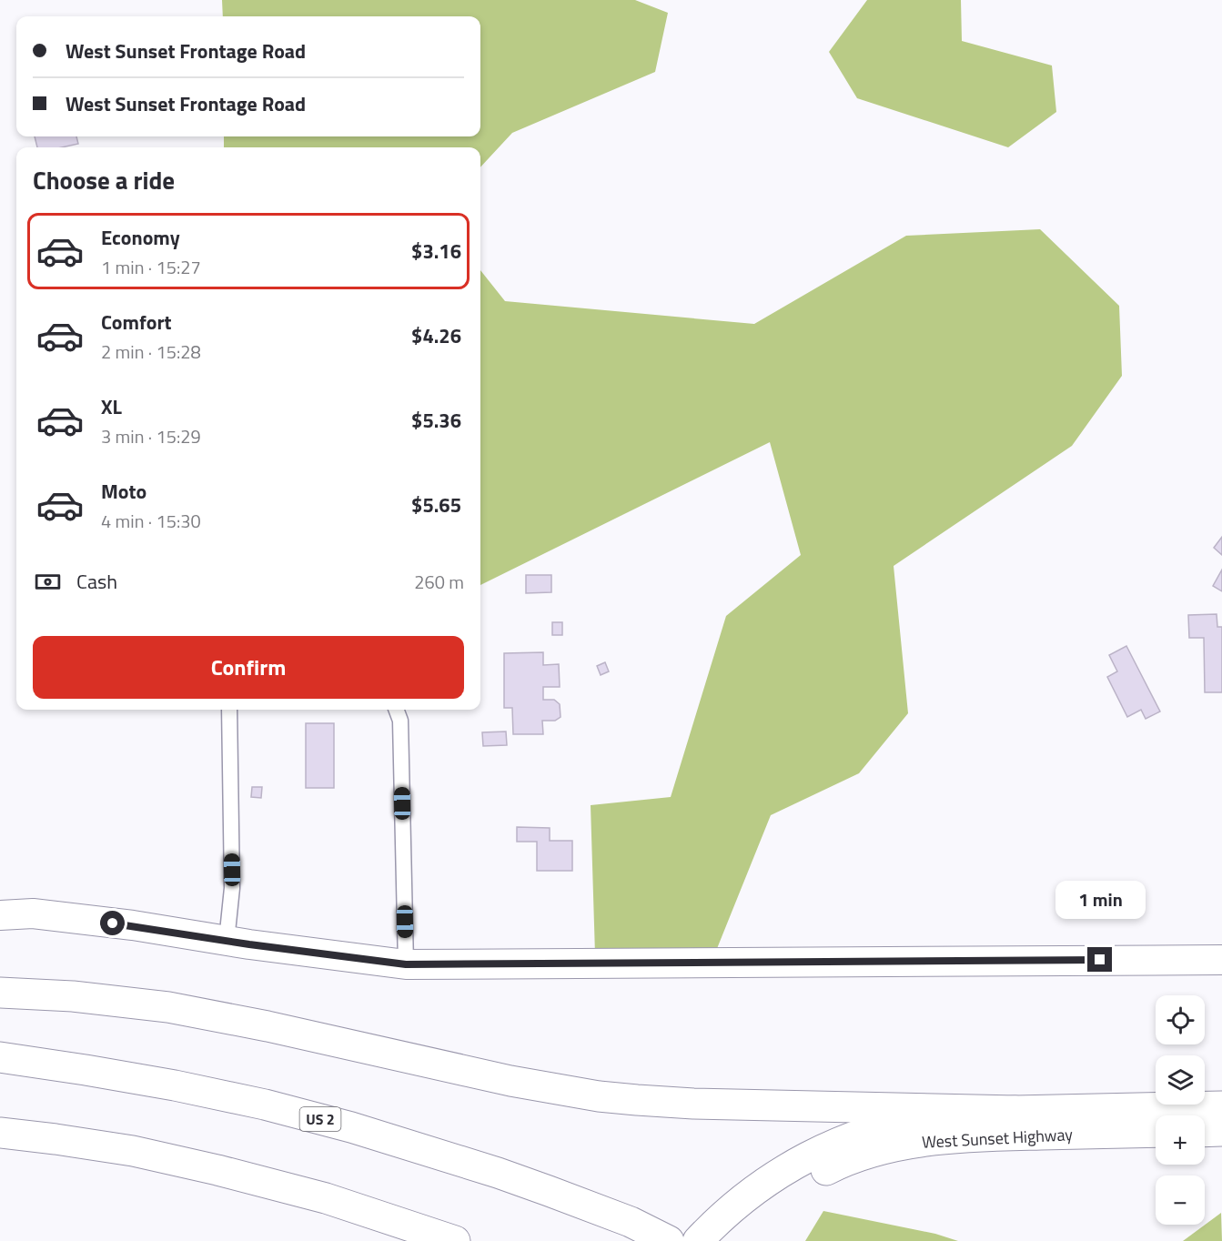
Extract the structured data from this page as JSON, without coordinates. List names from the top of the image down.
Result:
{
  "streets": {
    "main road": ["US 2", "West Sunset Highway"]
  },
  "page": {
    "banner": ["West Sunset Frontage Road", "West Sunset Frontage Road"],
    "heading": "Choose a ride",
    "list": [
      {
        "name": "Economy",
        "note": "1 min · 15:27",
        "value": "$3.16"
      },
      {
        "name": "Comfort",
        "note": "2 min · 15:28",
        "value": "$4.26"
      },
      {
        "name": "XL",
        "note": "3 min · 15:29",
        "value": "$5.36"
      },
      {
        "name": "Moto",
        "note": "4 min · 15:30",
        "value": "$5.65"
      }
    ],
    "pay": ["Cash", "260 m"],
    "buttons": "Confirm",
    "bubble": "1 min",
    "map_buttons": ["+", "−"]
  }
}
